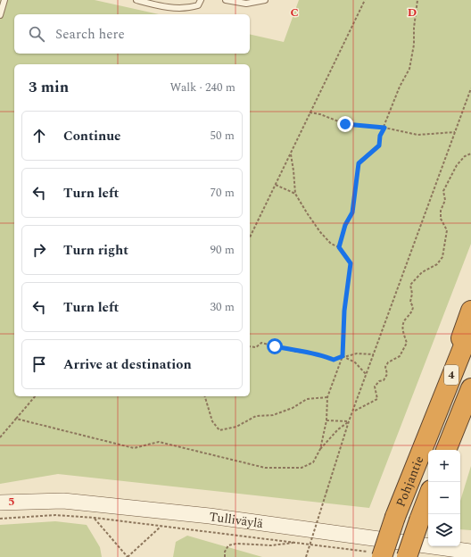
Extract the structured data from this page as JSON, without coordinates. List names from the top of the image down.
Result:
{
  "streets": {
    "highway": ["4", "Pohjantie"],
    "main road": ["Tulliväylä"]
  },
  "page": {
    "search": "Search here",
    "heading": ["3 min", "Walk · 240 m"],
    "list": [
      ["Continue", "50 m"],
      ["Turn left", "70 m"],
      ["Turn right", "90 m"],
      ["Turn left", "30 m"],
      "Arrive at destination"
    ],
    "map_buttons": ["+", "−"]
  },
  "grid": {
    "columns": ["C", "D"],
    "rows": ["5"]
  }
}
